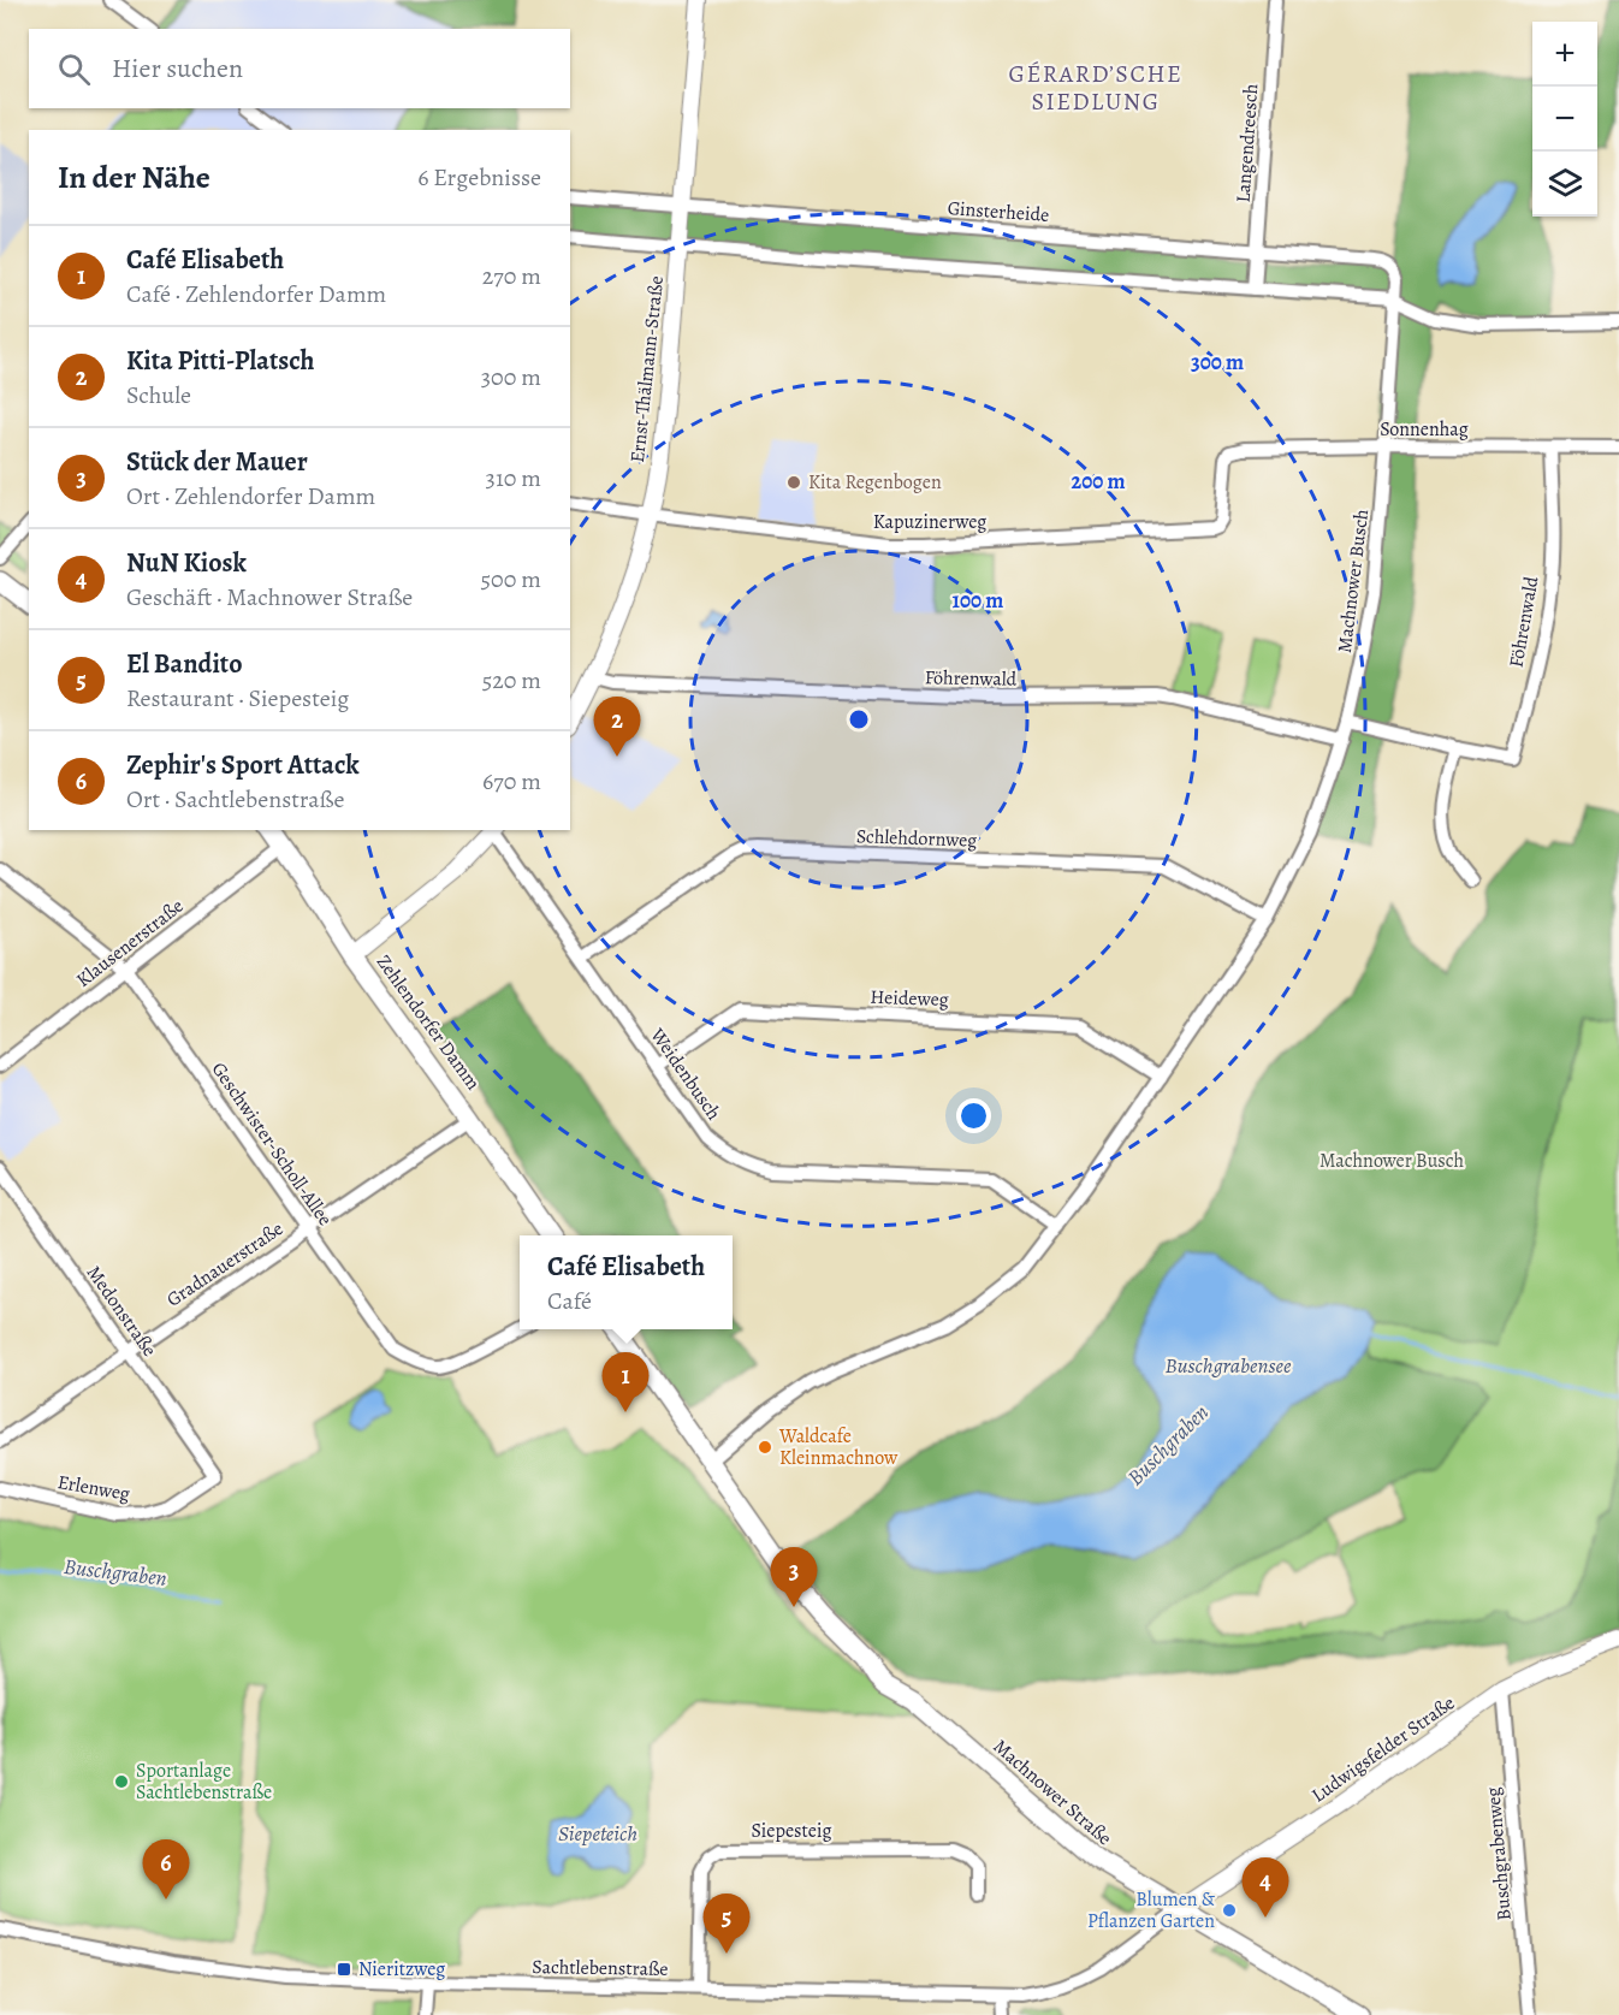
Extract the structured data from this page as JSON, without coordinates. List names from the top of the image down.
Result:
{
  "streets": {
    "main road": ["Zehlendorfer Damm", "Machnower Straße"],
    "street": [
      "Langendreesch",
      "Ginsterheide",
      "Ernst-Thälmann-Straße",
      "Sonnenhag",
      "Kapuzinerweg",
      "Machnower Busch",
      "Föhrenwald",
      "Schlehdornweg",
      "Klausenerstraße",
      "Heideweg",
      "Weidenbusch",
      "Geschwister-Scholl-Allee",
      "Gradnauerstraße",
      "Medonstraße",
      "Erlenweg",
      "Ludwigsfelder Straße",
      "Siepesteig",
      "Buschgrabenweg",
      "Sachtlebenstraße"
    ]
  },
  "crossings": [
    ["Langendreesch", "Ginsterheide"],
    ["Ginsterheide", "Ernst-Thälmann-Straße"],
    ["Ginsterheide", "Machnower Busch"],
    ["Ernst-Thälmann-Straße", "Kapuzinerweg"],
    ["Ernst-Thälmann-Straße", "Föhrenwald"],
    ["Sonnenhag", "Kapuzinerweg"],
    ["Sonnenhag", "Machnower Busch"],
    ["Sonnenhag", "Föhrenwald"],
    ["Machnower Busch", "Föhrenwald"],
    ["Machnower Busch", "Schlehdornweg"],
    ["Machnower Busch", "Heideweg"],
    ["Machnower Busch", "Weidenbusch"],
    ["Machnower Busch", "Machnower Straße"],
    ["Schlehdornweg", "Weidenbusch"],
    ["Klausenerstraße", "Zehlendorfer Damm"],
    ["Klausenerstraße", "Geschwister-Scholl-Allee"],
    ["Heideweg", "Weidenbusch"],
    ["Zehlendorfer Damm", "Gradnauerstraße"],
    ["Geschwister-Scholl-Allee", "Gradnauerstraße"],
    ["Gradnauerstraße", "Medonstraße"],
    ["Medonstraße", "Erlenweg"],
    ["Ludwigsfelder Straße", "Machnower Straße"],
    ["Ludwigsfelder Straße", "Buschgrabenweg"],
    ["Ludwigsfelder Straße", "Sachtlebenstraße"],
    ["Machnower Straße", "Sachtlebenstraße"],
    ["Siepesteig", "Sachtlebenstraße"]
  ],
  "districts": ["GÉRARD’SCHE SIEDLUNG"],
  "water": ["Buschgrabensee", "Buschgraben", "Siepeteich"],
  "parks": ["Machnower Busch"],
  "places": {
    "other": [
      "Kita Regenbogen",
      "Waldcafe Kleinmachnow",
      "Sportanlage Sachtlebenstraße",
      "Blumen & Pflanzen Garten"
    ],
    "transit": ["Nieritzweg"]
  },
  "page": {
    "map_buttons": ["+", "−"],
    "search": "Hier suchen",
    "heading": ["In der Nähe", "6 Ergebnisse"],
    "list": [
      {
        "mark": "1",
        "name": "Café Elisabeth",
        "note": "Café · Zehlendorfer Damm",
        "value": "270 m"
      },
      {
        "mark": "2",
        "name": "Kita Pitti-Platsch",
        "note": "Schule",
        "value": "300 m"
      },
      {
        "mark": "3",
        "name": "Stück der Mauer",
        "note": "Ort · Zehlendorfer Damm",
        "value": "310 m"
      },
      {
        "mark": "4",
        "name": "NuN Kiosk",
        "note": "Geschäft · Machnower Straße",
        "value": "500 m"
      },
      {
        "mark": "5",
        "name": "El Bandito",
        "note": "Restaurant · Siepesteig",
        "value": "520 m"
      },
      {
        "mark": "6",
        "name": "Zephir's Sport Attack",
        "note": "Ort · Sachtlebenstraße",
        "value": "670 m"
      }
    ],
    "pins": [
      "2",
      "1",
      "3",
      "6",
      "4",
      "5"
    ],
    "popup": ["Café Elisabeth", "Café"]
  },
  "rings": ["300 m", "200 m", "100 m"]
}
